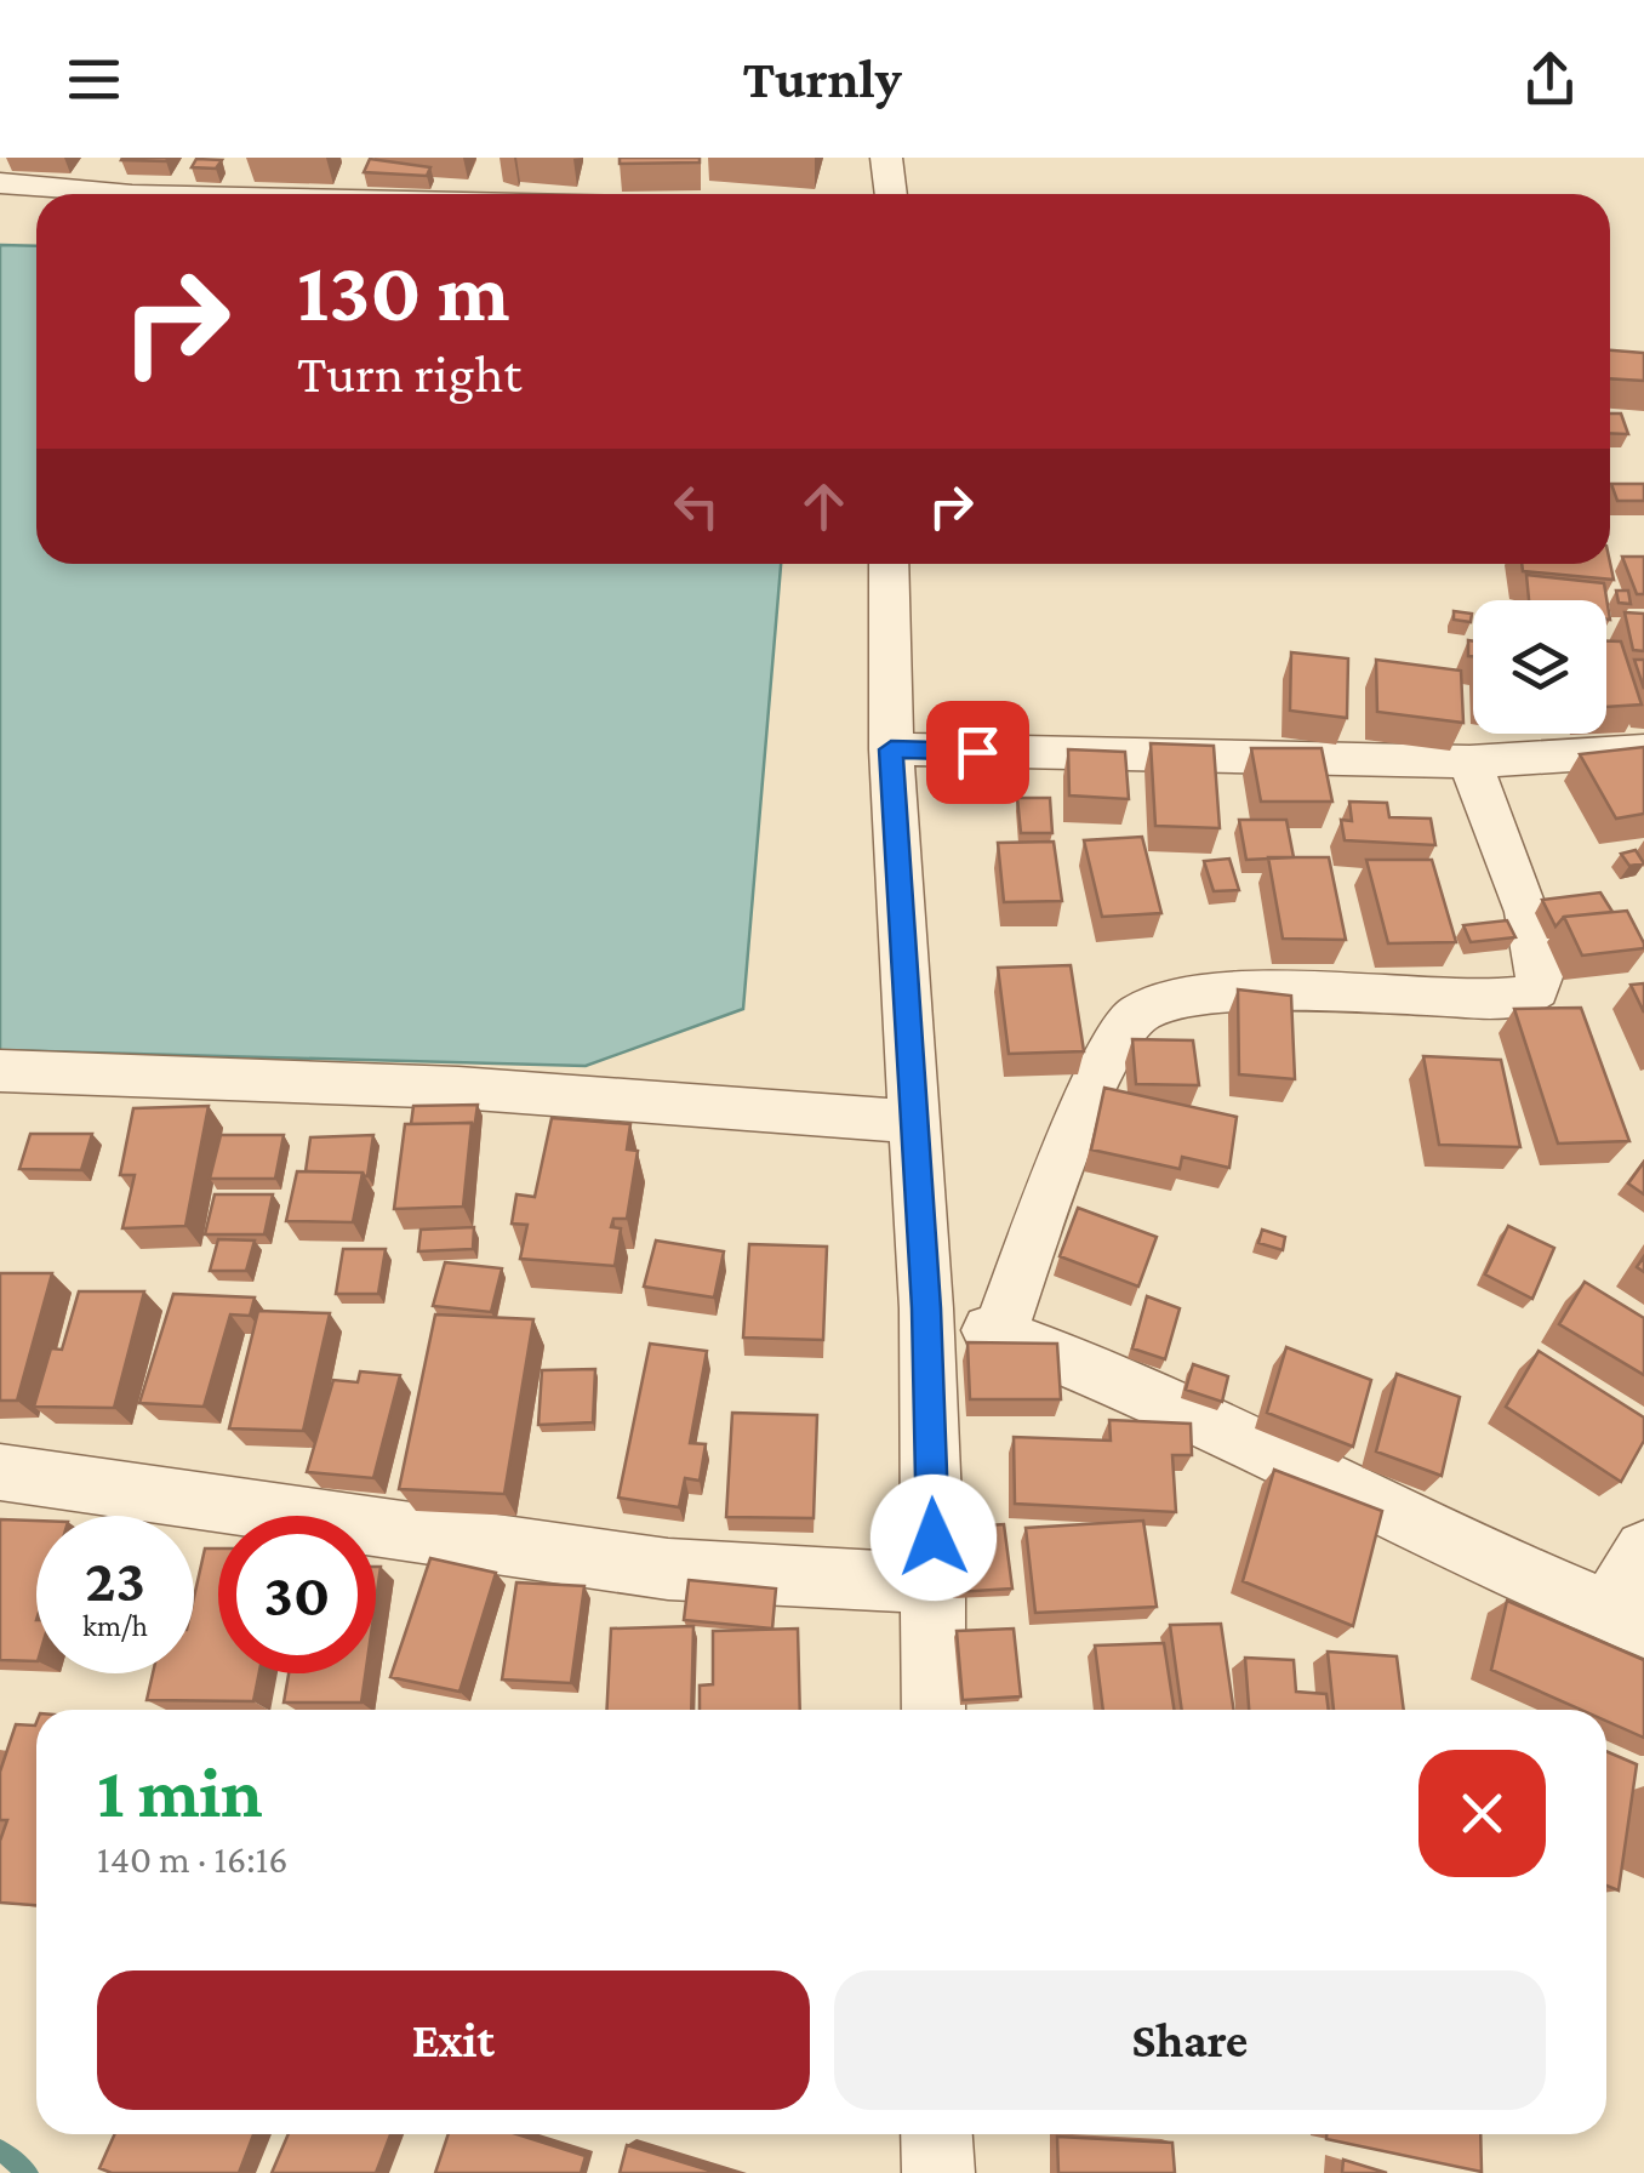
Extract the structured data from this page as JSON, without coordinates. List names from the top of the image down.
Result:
{
  "page": {
    "header": "Turnly",
    "turn": ["130 m", "Turn right"],
    "speed": "23 km/h",
    "limit": "30",
    "heading": ["1 min", "140 m · 16:16"],
    "buttons": ["Exit", "Share"]
  }
}
